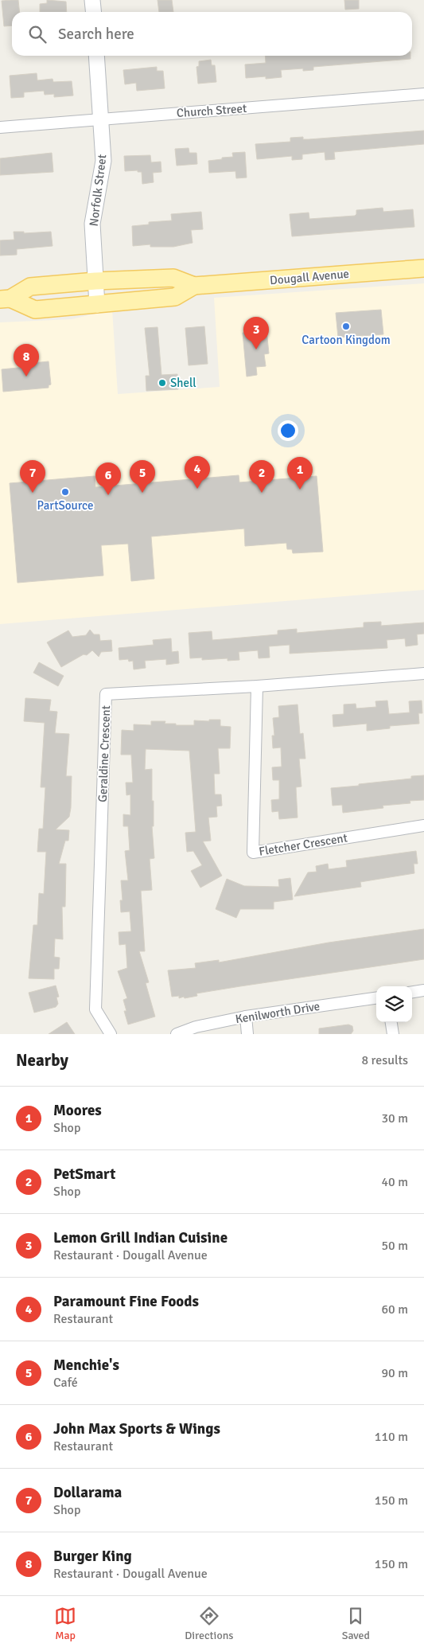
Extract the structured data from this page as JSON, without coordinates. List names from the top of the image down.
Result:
{
  "streets": {
    "main road": ["Dougall Avenue"],
    "street": [
      "Church Street",
      "Norfolk Street",
      "Geraldine Crescent",
      "Fletcher Crescent",
      "Kenilworth Drive"
    ]
  },
  "crossings": [
    ["Church Street", "Norfolk Street"],
    ["Norfolk Street", "Dougall Avenue"],
    ["Geraldine Crescent", "Fletcher Crescent"]
  ],
  "places": ["Cartoon Kingdom", "Shell", "PartSource"],
  "page": {
    "search": "Search here",
    "pins": [
      "3",
      "8",
      "4",
      "1",
      "2",
      "5",
      "7",
      "6"
    ],
    "heading": ["Nearby", "8 results"],
    "list": [
      {
        "mark": "1",
        "name": "Moores",
        "note": "Shop",
        "value": "30 m"
      },
      {
        "mark": "2",
        "name": "PetSmart",
        "note": "Shop",
        "value": "40 m"
      },
      {
        "mark": "3",
        "name": "Lemon Grill Indian Cuisine",
        "note": "Restaurant · Dougall Avenue",
        "value": "50 m"
      },
      {
        "mark": "4",
        "name": "Paramount Fine Foods",
        "note": "Restaurant",
        "value": "60 m"
      },
      {
        "mark": "5",
        "name": "Menchie's",
        "note": "Café",
        "value": "90 m"
      },
      {
        "mark": "6",
        "name": "John Max Sports & Wings",
        "note": "Restaurant",
        "value": "110 m"
      },
      {
        "mark": "7",
        "name": "Dollarama",
        "note": "Shop",
        "value": "150 m"
      },
      {
        "mark": "8",
        "name": "Burger King",
        "note": "Restaurant · Dougall Avenue",
        "value": "150 m"
      }
    ],
    "nav": ["Map", "Directions", "Saved"]
  }
}
